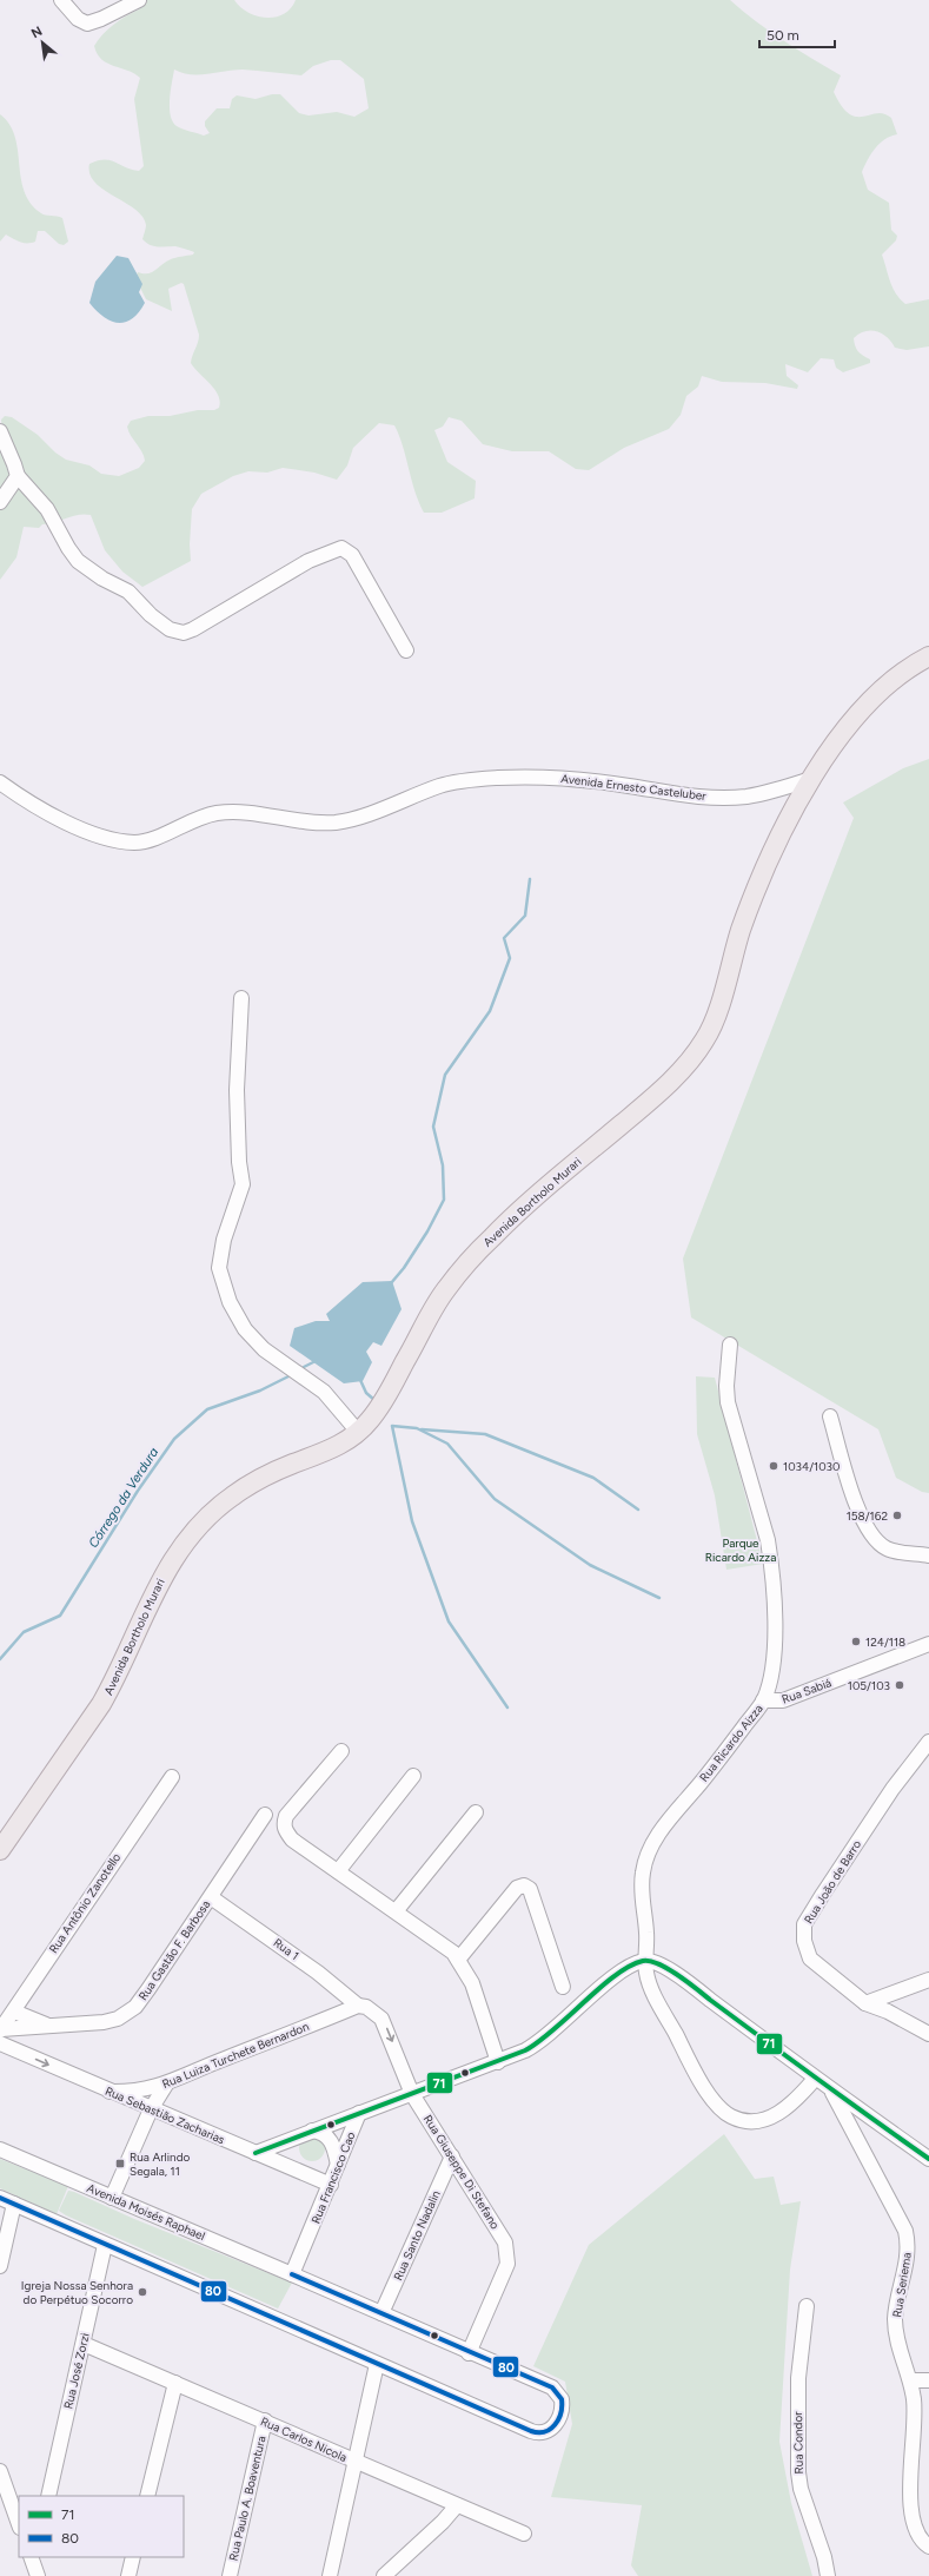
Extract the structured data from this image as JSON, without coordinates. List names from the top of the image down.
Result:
{
  "streets": {
    "main road": ["Avenida Bortholo Murari"],
    "street": [
      "Avenida Ernesto Casteluber",
      "Rua Sabiá",
      "Rua Ricardo Aizza",
      "Rua João de Barro",
      "Rua Antônio Zanotello",
      "Rua 1",
      "Rua Gastão F. Barbosa",
      "Rua Luiza Turchete Bernardon",
      "Rua Sebastião Zacharias",
      "Rua Giuseppe Di Stefano",
      "Rua Francisco Cao",
      "Avenida Moisés Raphael",
      "Rua Santo Nadalin",
      "Rua Seriema",
      "Rua José Zorzi",
      "Rua Carlos Nicola",
      "Rua Condor",
      "Rua Paulo A. Boaventura"
    ]
  },
  "crossings": [
    ["Avenida Ernesto Casteluber", "Avenida Bortholo Murari"],
    ["Rua Sabiá", "Rua Ricardo Aizza"],
    ["Rua Antônio Zanotello", "Rua Gastão F. Barbosa"],
    ["Rua Antônio Zanotello", "Rua Sebastião Zacharias"],
    ["Rua 1", "Rua Gastão F. Barbosa"],
    ["Rua 1", "Rua Luiza Turchete Bernardon"],
    ["Rua 1", "Rua Giuseppe Di Stefano"],
    ["Rua Gastão F. Barbosa", "Rua Sebastião Zacharias"],
    ["Rua Luiza Turchete Bernardon", "Rua Sebastião Zacharias"],
    ["Rua Luiza Turchete Bernardon", "Rua Giuseppe Di Stefano"],
    ["Rua Sebastião Zacharias", "Rua Francisco Cao"],
    ["Rua Giuseppe Di Stefano", "Avenida Moisés Raphael"],
    ["Rua Giuseppe Di Stefano", "Rua Santo Nadalin"],
    ["Rua Francisco Cao", "Avenida Moisés Raphael"],
    ["Avenida Moisés Raphael", "Rua Santo Nadalin"],
    ["Avenida Moisés Raphael", "Rua José Zorzi"],
    ["Rua José Zorzi", "Rua Carlos Nicola"],
    ["Rua Carlos Nicola", "Rua Paulo A. Boaventura"]
  ],
  "water": ["Córrego da Verdura"],
  "parks": ["Parque Ricardo Aizza"],
  "places": {
    "other": [
      "1034/1030",
      "158/162",
      "124/118",
      "105/103",
      "Igreja Nossa Senhora do Perpétuo Socorro"
    ],
    "transit": ["Rua Arlindo Segala, 11"]
  },
  "lines": ["transit line 71", "transit line 80"],
  "legend": ["71", "80"],
  "scale_bar": "50 m",
  "north": "top left"
}
